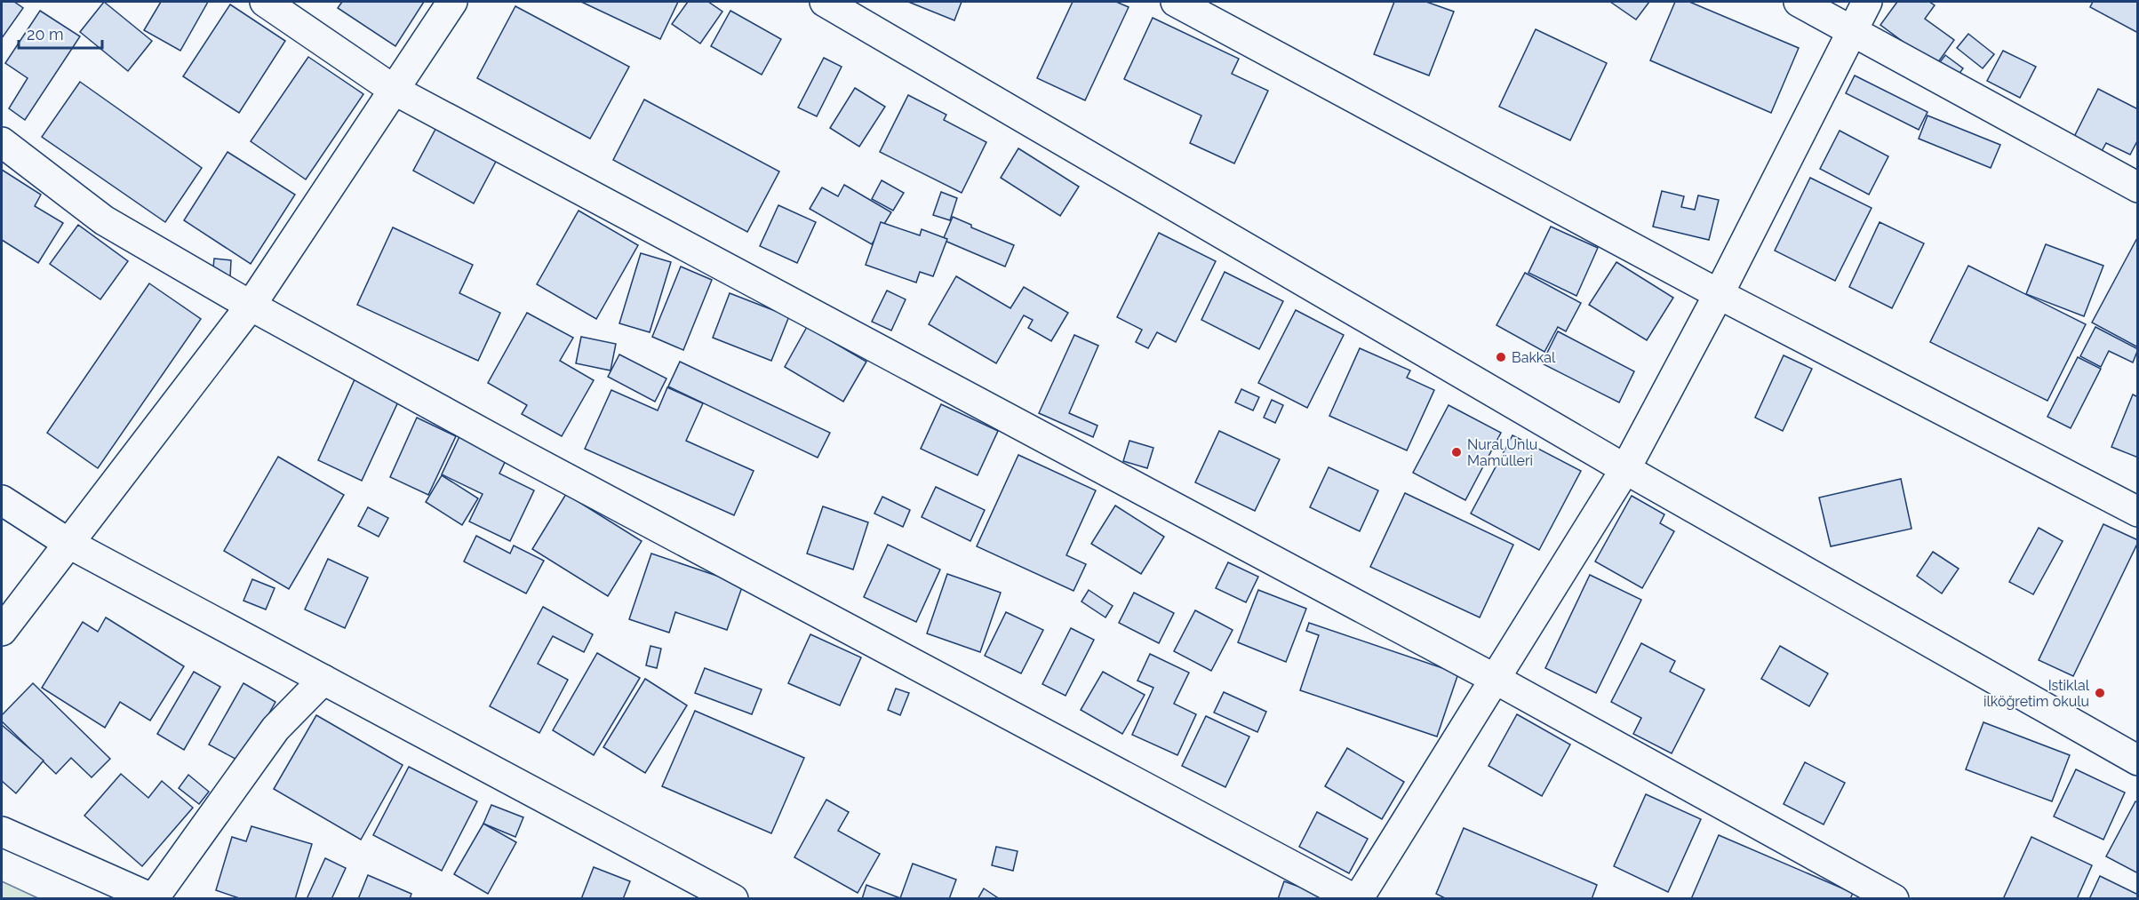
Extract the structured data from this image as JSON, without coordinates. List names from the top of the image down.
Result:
{
  "places": ["Bakkal", "Nural Unlu Mamülleri", "Istiklal ilköğretim okulu"],
  "scale_bar": "20 m"
}
